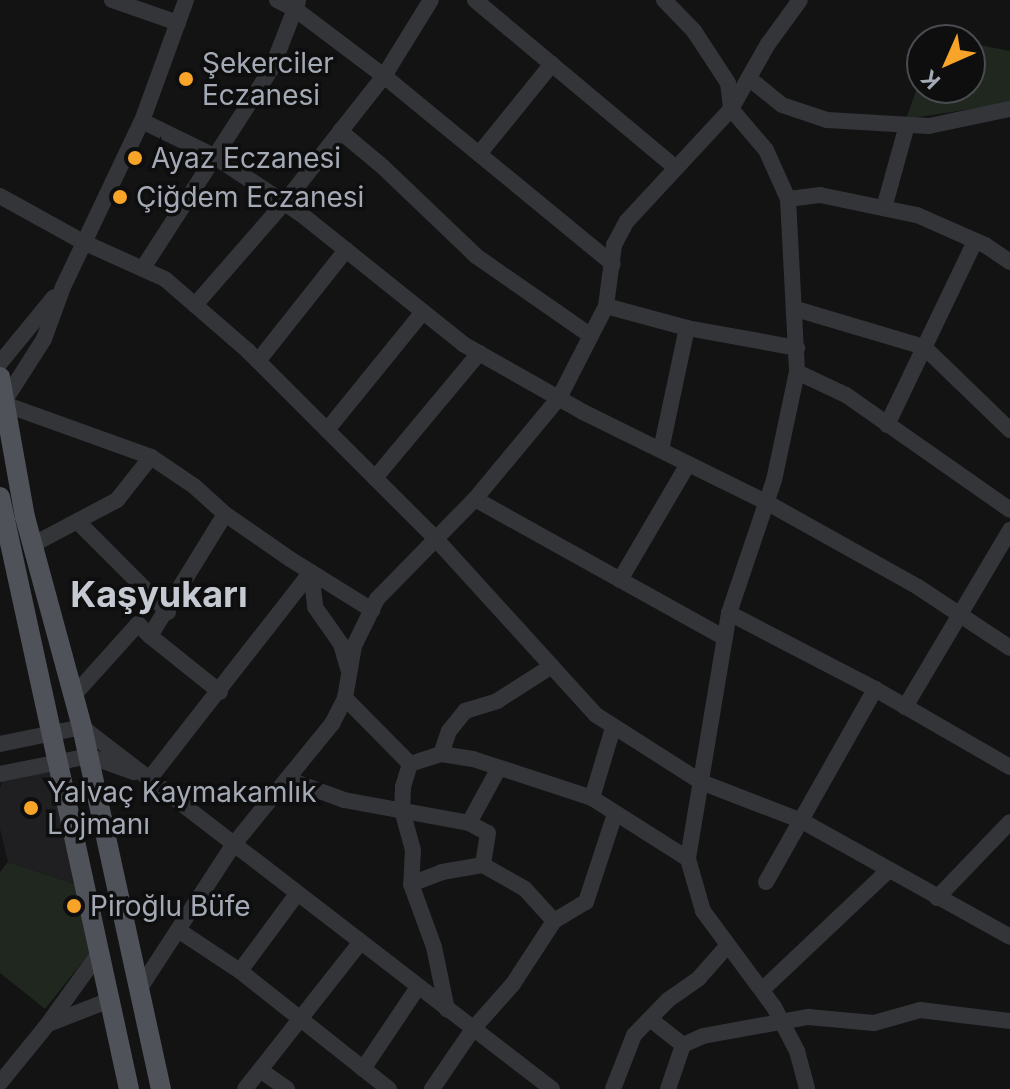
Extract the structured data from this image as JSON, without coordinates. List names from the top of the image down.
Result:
{
  "districts": ["Kaşyukarı"],
  "places": [
    "Şekerciler Eczanesi",
    "Ayaz Eczanesi",
    "Çiğdem Eczanesi",
    "Yalvaç Kaymakamlık Lojmanı",
    "Piroğlu Büfe"
  ],
  "north": "bottom left"
}
